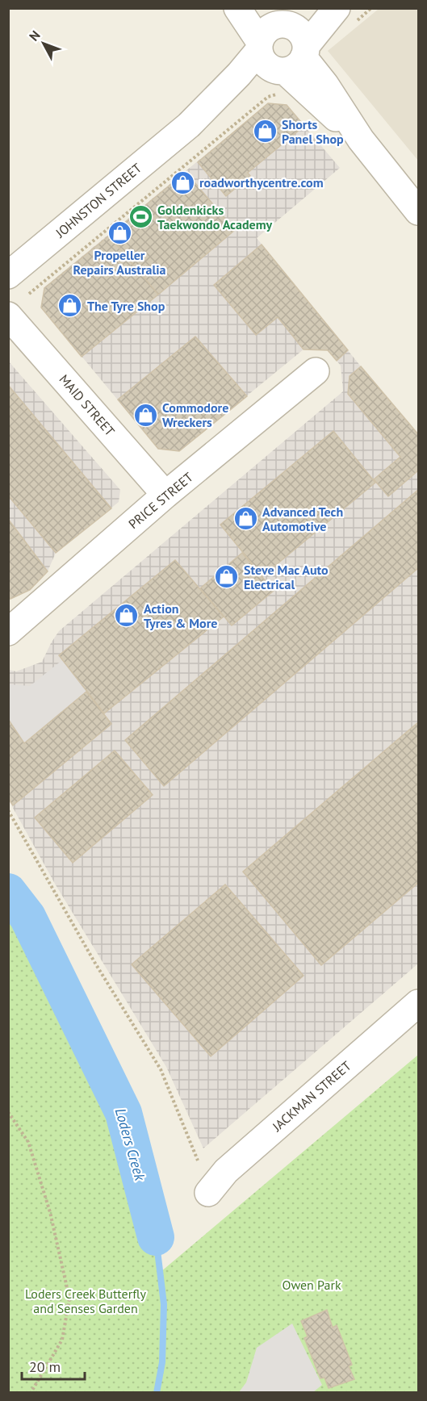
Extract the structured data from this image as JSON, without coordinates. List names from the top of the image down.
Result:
{
  "streets": {
    "street": [
      "JOHNSTON STREET",
      "MAID STREET",
      "PRICE STREET",
      "JACKMAN STREET"
    ]
  },
  "crossings": [
    ["MAID STREET", "PRICE STREET"]
  ],
  "water": ["Loders Creek"],
  "parks": ["Owen Park", "Loders Creek Butterfly and Senses Garden"],
  "places": {
    "shop": [
      "Shorts Panel Shop",
      "roadworthycentre.com",
      "Propeller Repairs Australia",
      "The Tyre Shop",
      "Commodore Wreckers",
      "Advanced Tech Automotive",
      "Steve Mac Auto Electrical",
      "Action Tyres & More"
    ],
    "sports": ["Goldenkicks Taekwondo Academy"]
  },
  "scale_bar": "20 m",
  "north": "top left"
}
